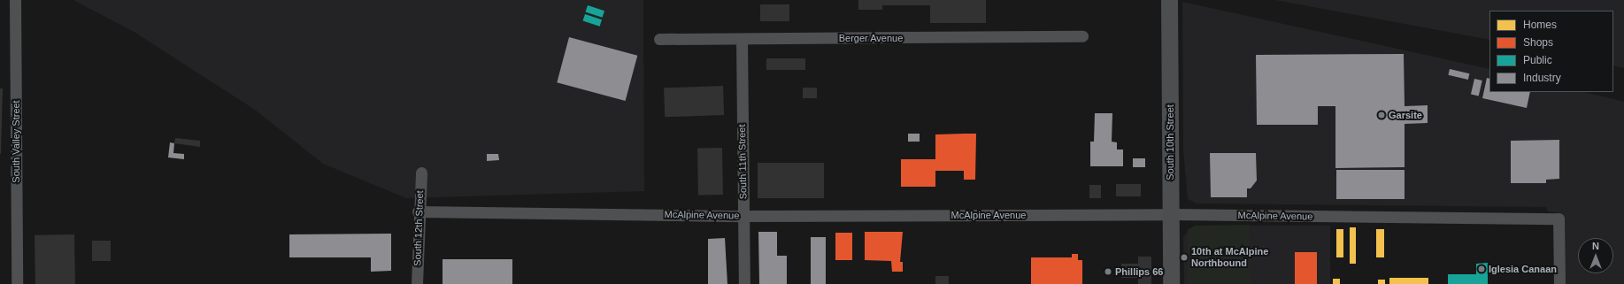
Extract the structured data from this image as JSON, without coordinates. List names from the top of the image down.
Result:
{
  "streets": {
    "street": [
      "Berger Avenue",
      "South Valley Street",
      "South 10th Street",
      "South 11th Street",
      "McAlpine Avenue",
      "South 12th Street"
    ]
  },
  "crossings": [
    ["Berger Avenue", "South 11th Street"],
    ["South 10th Street", "McAlpine Avenue"],
    ["South 11th Street", "McAlpine Avenue"],
    ["McAlpine Avenue", "South 12th Street"]
  ],
  "places": [
    "Garsite",
    "10th at McAlpine Northbound",
    "Iglesia Canaan",
    "Phillips 66"
  ],
  "legend": [
    "Homes",
    "Shops",
    "Public",
    "Industry"
  ],
  "north": "top"
}
